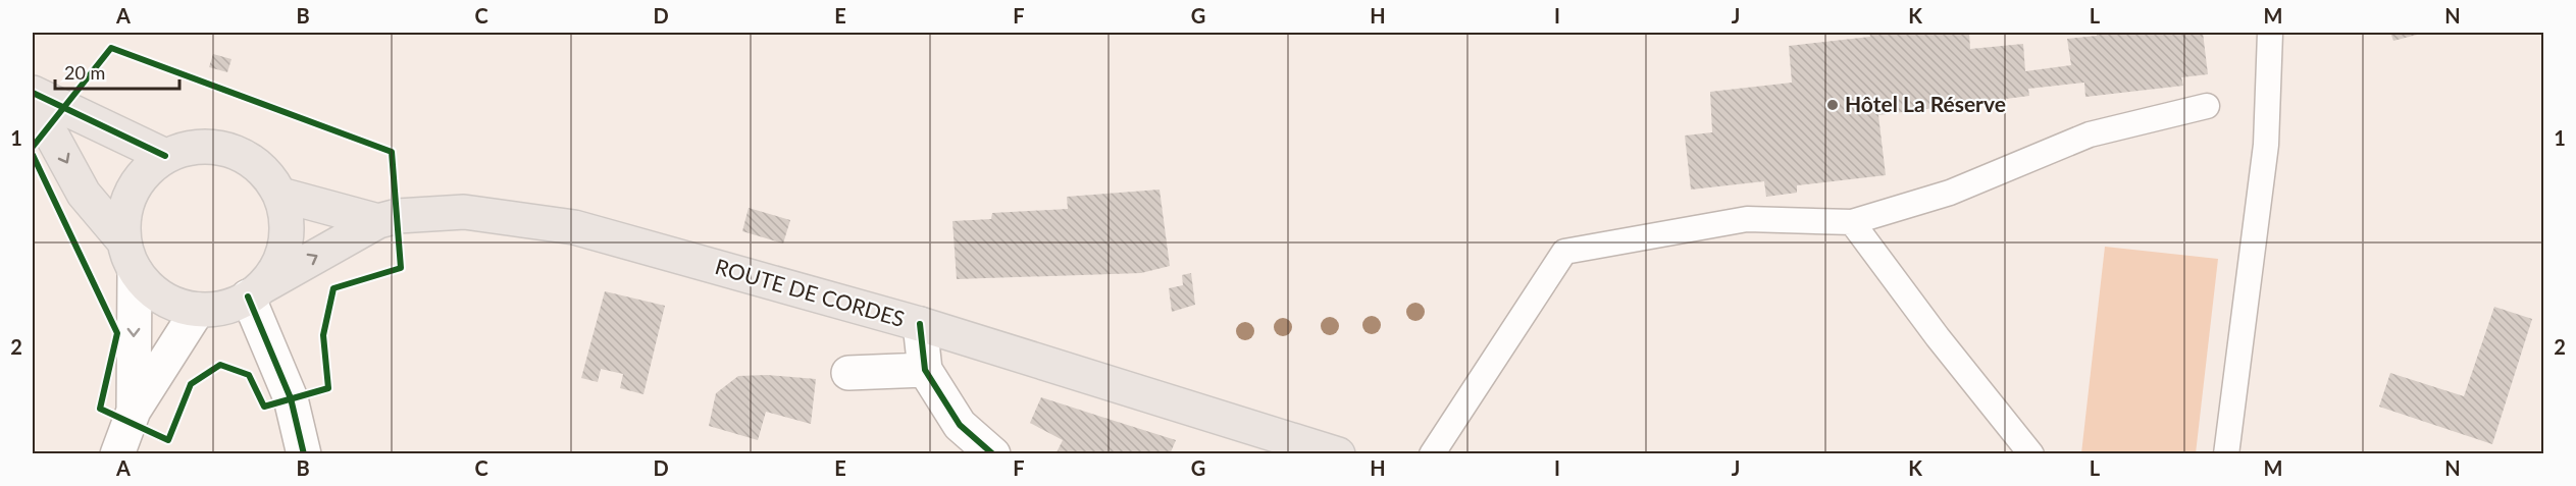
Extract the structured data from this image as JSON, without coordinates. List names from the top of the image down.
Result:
{
  "streets": {
    "main road": ["ROUTE DE CORDES"]
  },
  "places": ["Hôtel La Réserve"],
  "scale_bar": "20 m",
  "grid": {
    "columns": [
      "A",
      "B",
      "C",
      "D",
      "E",
      "F",
      "G",
      "H",
      "I",
      "J",
      "K",
      "L",
      "M",
      "N"
    ],
    "rows": ["1", "2"]
  }
}
